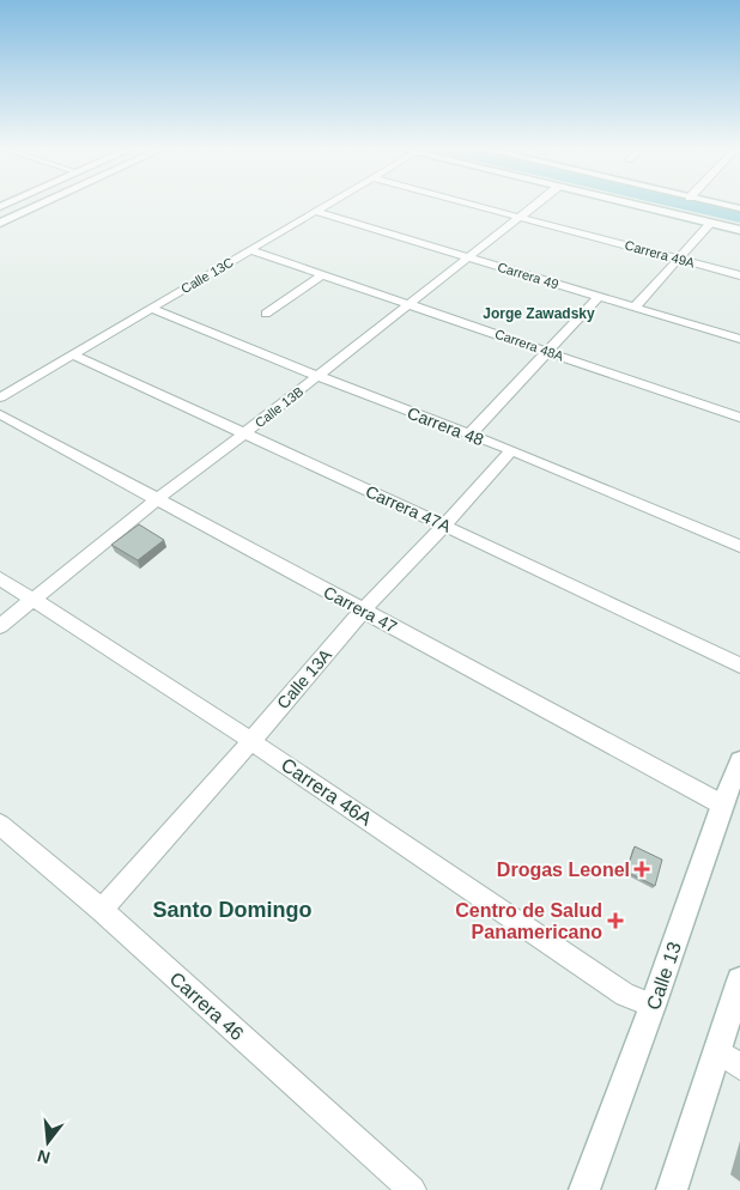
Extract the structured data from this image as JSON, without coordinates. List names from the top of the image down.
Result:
{
  "streets": {
    "main road": ["Calle 13"],
    "street": [
      "Carrera 49A",
      "Calle 13C",
      "Carrera 49",
      "Carrera 48A",
      "Calle 13B",
      "Carrera 48",
      "Carrera 47A",
      "Carrera 47",
      "Calle 13A",
      "Carrera 46A",
      "Carrera 46"
    ]
  },
  "crossings": [
    ["Carrera 49A", "Calle 13B"],
    ["Calle 13C", "Carrera 49"],
    ["Calle 13C", "Carrera 48A"],
    ["Calle 13C", "Carrera 48"],
    ["Calle 13C", "Carrera 47A"],
    ["Carrera 49", "Calle 13B"],
    ["Carrera 48A", "Calle 13B"],
    ["Calle 13B", "Carrera 48"],
    ["Calle 13B", "Carrera 47A"],
    ["Calle 13B", "Carrera 47"],
    ["Calle 13B", "Carrera 46A"],
    ["Carrera 48", "Calle 13A"],
    ["Carrera 47A", "Calle 13A"],
    ["Carrera 47", "Calle 13A"],
    ["Carrera 47", "Calle 13"],
    ["Calle 13A", "Carrera 46A"],
    ["Calle 13A", "Carrera 46"],
    ["Carrera 46A", "Calle 13"]
  ],
  "districts": ["Jorge Zawadsky", "Santo Domingo"],
  "places": {
    "health": ["Drogas Leonel", "Centro de Salud Panamericano"]
  },
  "north": "bottom"
}
